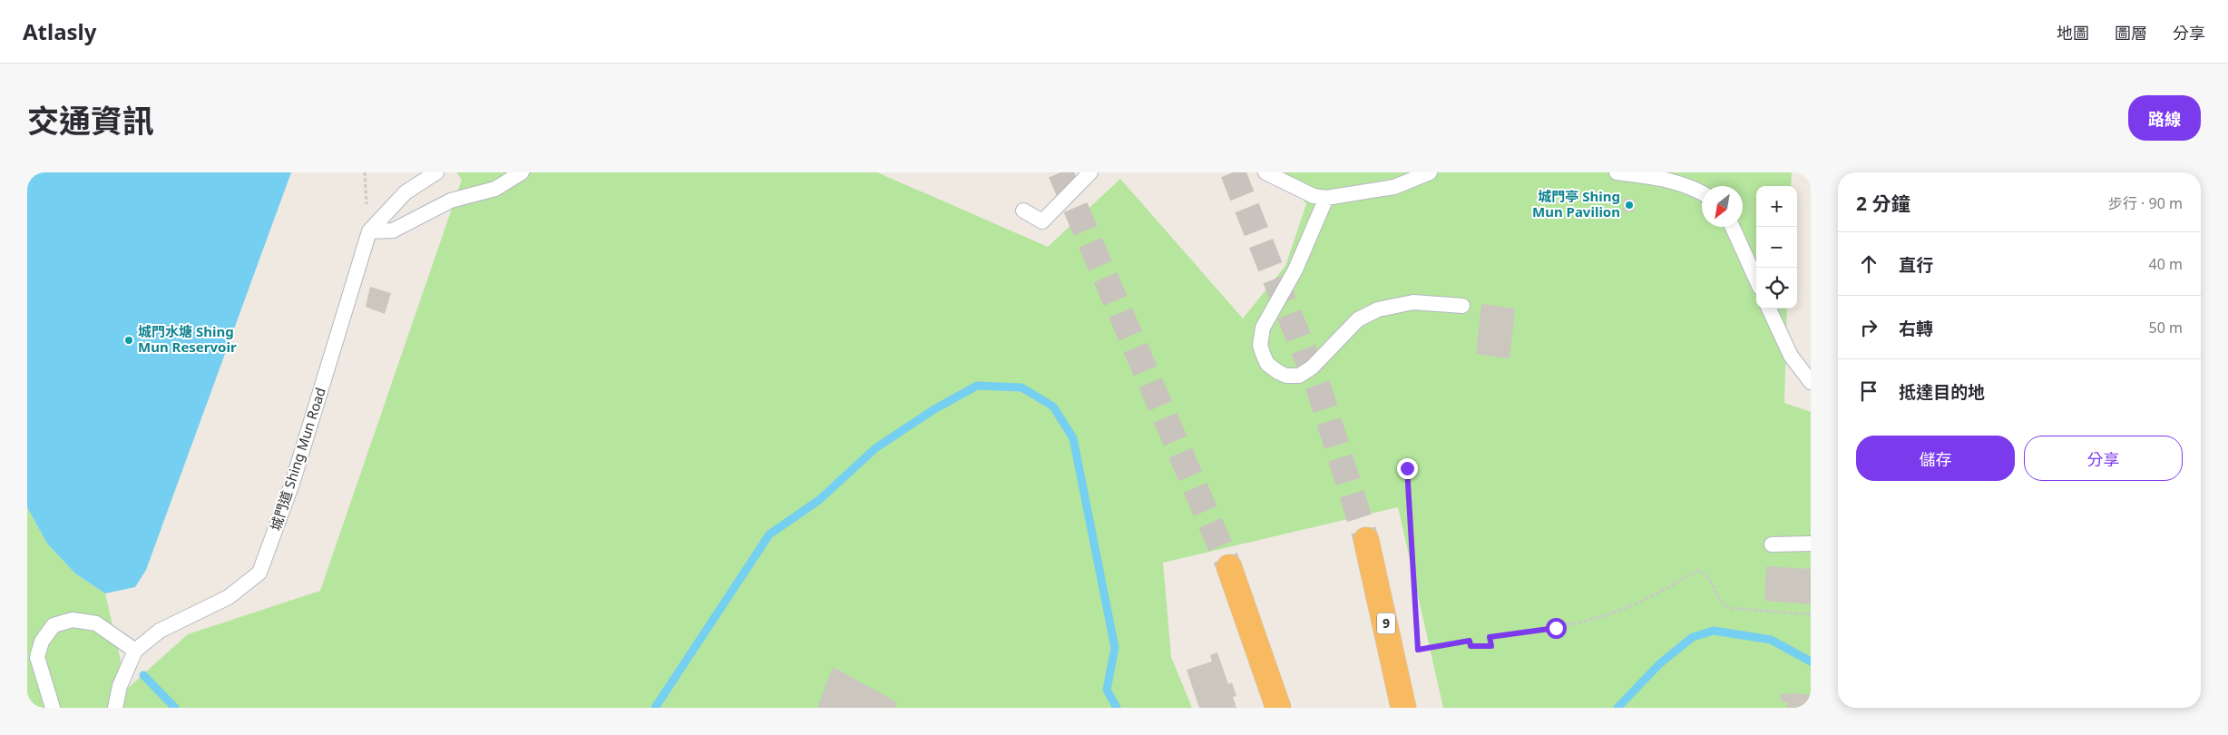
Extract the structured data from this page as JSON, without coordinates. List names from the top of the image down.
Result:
{
  "streets": {
    "highway": ["9"],
    "lane": ["城門道 Shing Mun Road"]
  },
  "places": ["城門亭 Shing Mun Pavilion", "城門水塘 Shing Mun Reservoir"],
  "north": "bottom left",
  "page": {
    "header": "Atlasly",
    "nav": ["地圖", "圖層", "分享"],
    "title": "交通資訊",
    "buttons": [
      "路線",
      ["儲存", "分享"]
    ],
    "heading": ["2 分鐘", "步行 · 90 m"],
    "map_buttons": ["+", "−"],
    "list": [
      ["直行", "40 m"],
      ["右轉", "50 m"],
      "抵達目的地"
    ]
  }
}
